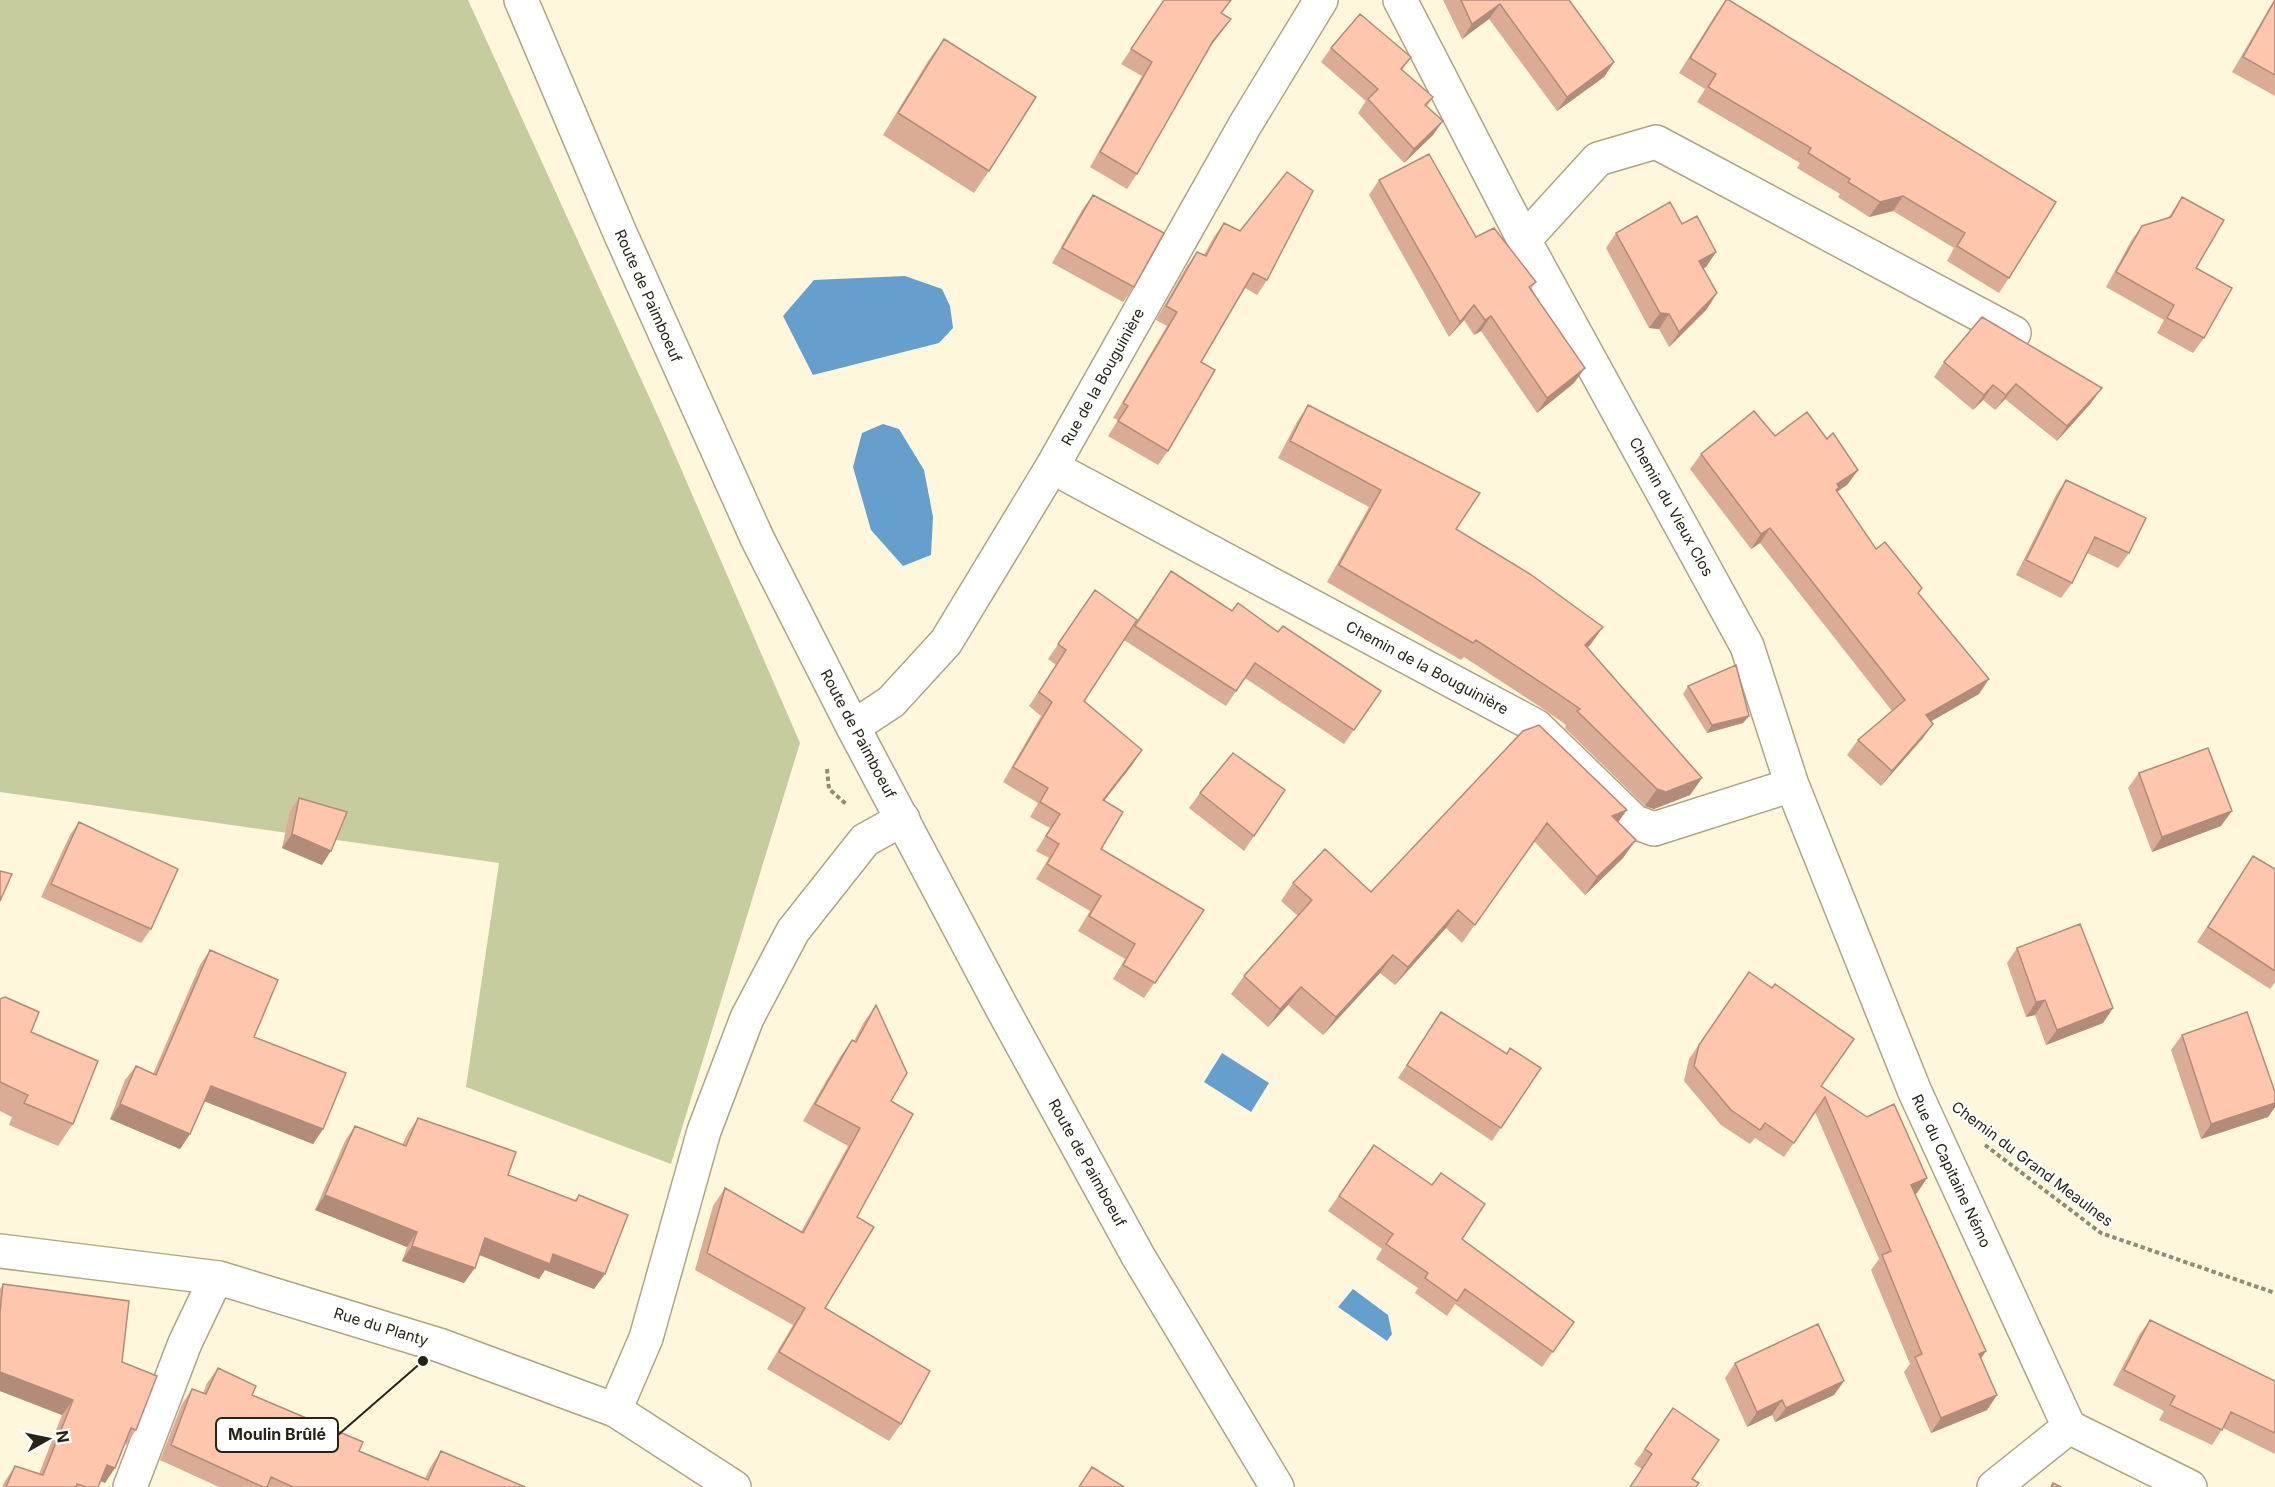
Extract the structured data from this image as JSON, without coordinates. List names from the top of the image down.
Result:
{
  "streets": {
    "street": [
      "Route de Paimboeuf",
      "Rue de la Bouguinière",
      "Chemin du Vieux Clos",
      "Chemin de la Bouguinière",
      "Rue du Capitaine Némo",
      "Rue du Planty"
    ],
    "path": ["Chemin du Grand Meaulnes"]
  },
  "crossings": [
    ["Route de Paimboeuf", "Rue de la Bouguinière"],
    ["Rue de la Bouguinière", "Chemin de la Bouguinière"],
    ["Chemin du Vieux Clos", "Chemin de la Bouguinière"],
    ["Chemin du Vieux Clos", "Rue du Capitaine Némo"],
    ["Chemin de la Bouguinière", "Rue du Capitaine Némo"]
  ],
  "places": ["Moulin Brûlé"],
  "north": "right"
}
